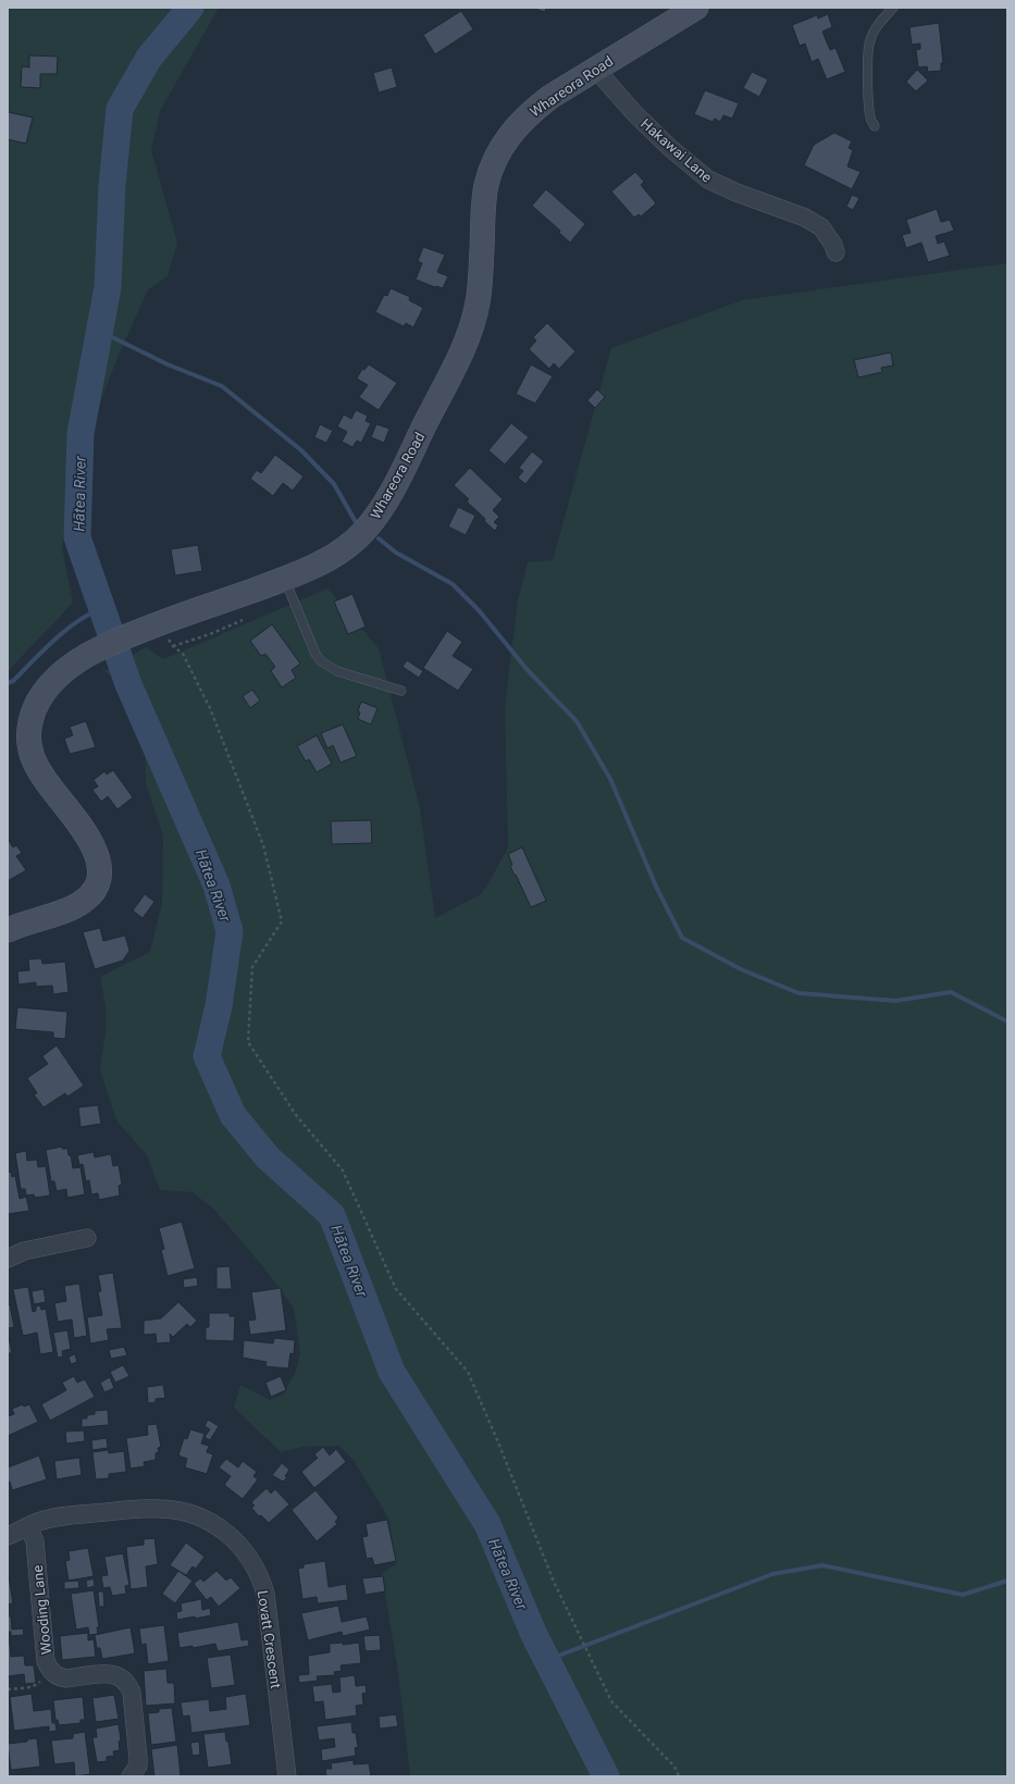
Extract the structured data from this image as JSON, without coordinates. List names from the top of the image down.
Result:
{
  "streets": {
    "street": [
      "Whareora Road",
      "Hakawai Lane",
      "Wooding Lane",
      "Lovatt Crescent"
    ]
  },
  "crossings": [
    ["Whareora Road", "Hakawai Lane"],
    ["Wooding Lane", "Lovatt Crescent"]
  ],
  "water": ["Hātea River"]
}
